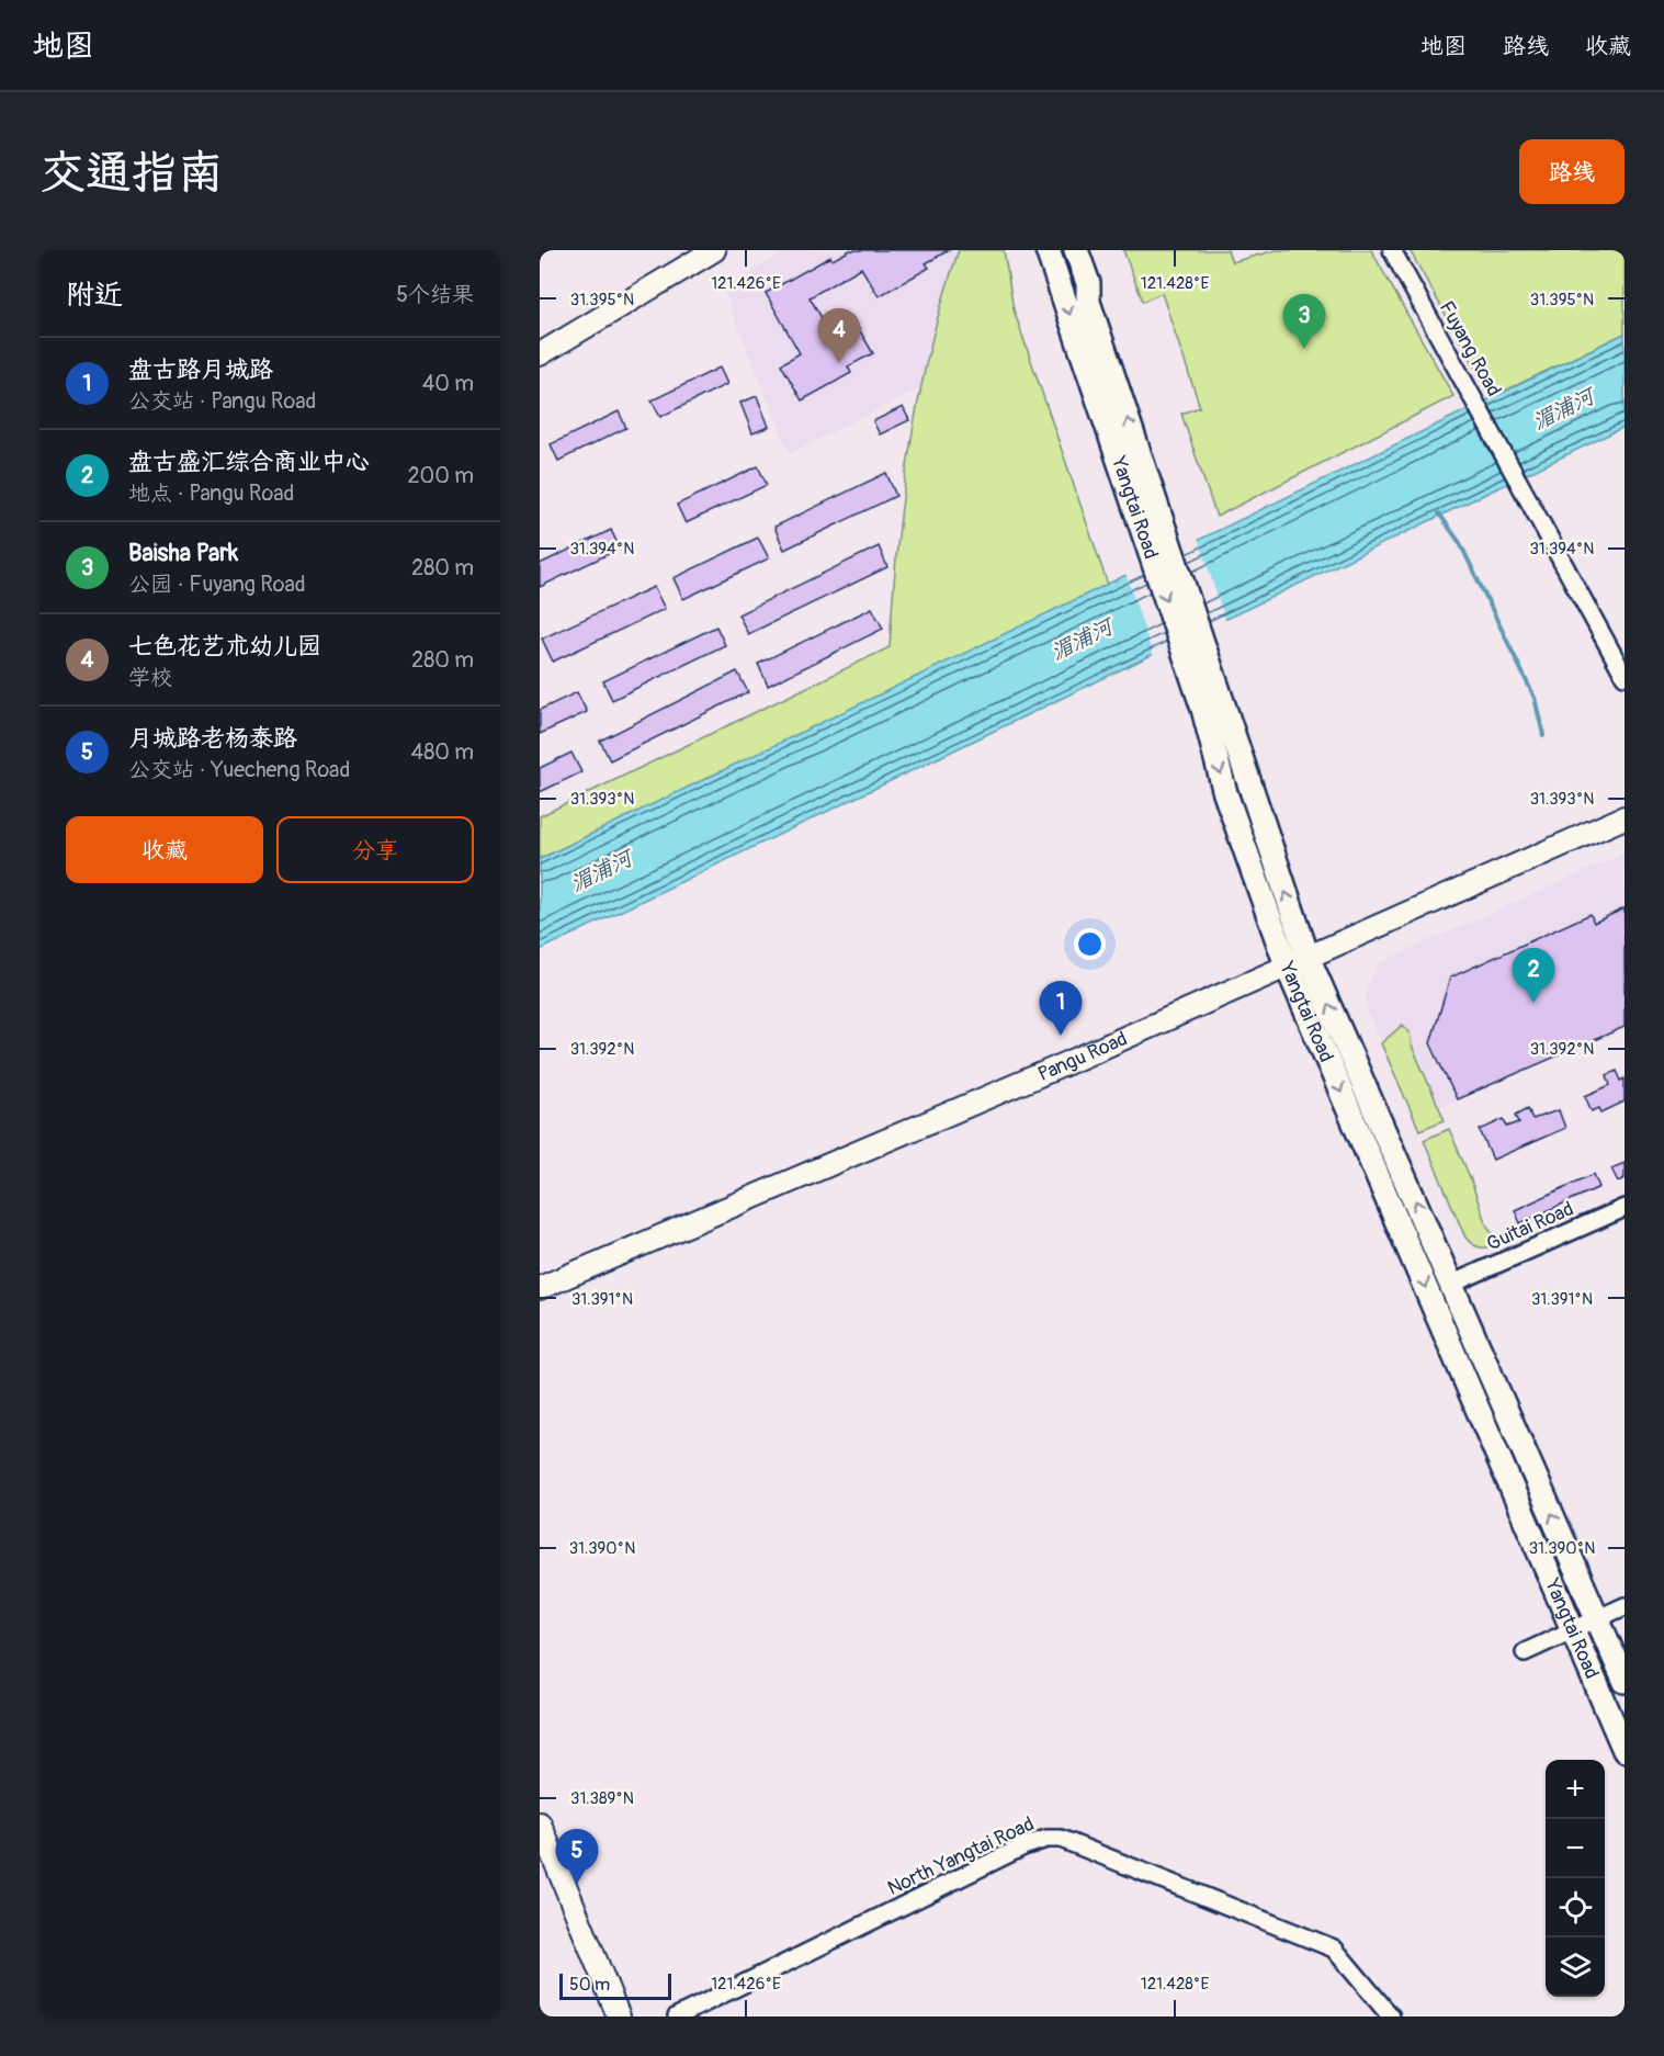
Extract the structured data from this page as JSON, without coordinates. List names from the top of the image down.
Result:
{
  "streets": {
    "main road": ["Yangtai Road"],
    "street": [
      "Fuyang Road",
      "Pangu Road",
      "Guitai Road",
      "North Yangtai Road"
    ]
  },
  "crossings": [
    ["Yangtai Road", "Pangu Road"],
    ["Yangtai Road", "Guitai Road"]
  ],
  "water": ["湄浦河"],
  "scale_bar": "50 m",
  "page": {
    "header": "地图",
    "nav": ["地图", "路线", "收藏"],
    "buttons": [
      "路线",
      ["收藏", "分享"]
    ],
    "title": "交通指南",
    "heading": ["附近", "5个结果"],
    "pins": [
      "3",
      "4",
      "2",
      "1",
      "5"
    ],
    "list": [
      {
        "mark": "1",
        "name": "盘古路月城路",
        "note": "公交站 · Pangu Road",
        "value": "40 m"
      },
      {
        "mark": "2",
        "name": "盘古盛汇综合商业中心",
        "note": "地点 · Pangu Road",
        "value": "200 m"
      },
      {
        "mark": "3",
        "name": "Baisha Park",
        "note": "公园 · Fuyang Road",
        "value": "280 m"
      },
      {
        "mark": "4",
        "name": "七色花艺术幼儿园",
        "note": "学校",
        "value": "280 m"
      },
      {
        "mark": "5",
        "name": "月城路老杨泰路",
        "note": "公交站 · Yuecheng Road",
        "value": "480 m"
      }
    ],
    "map_buttons": ["+", "−"],
    "scale": "50 m"
  },
  "coordinates": [
    "121.426°E",
    "121.428°E",
    "31.395°N",
    "31.394°N",
    "31.393°N",
    "31.392°N",
    "31.391°N",
    "31.390°N",
    "31.389°N"
  ]
}
